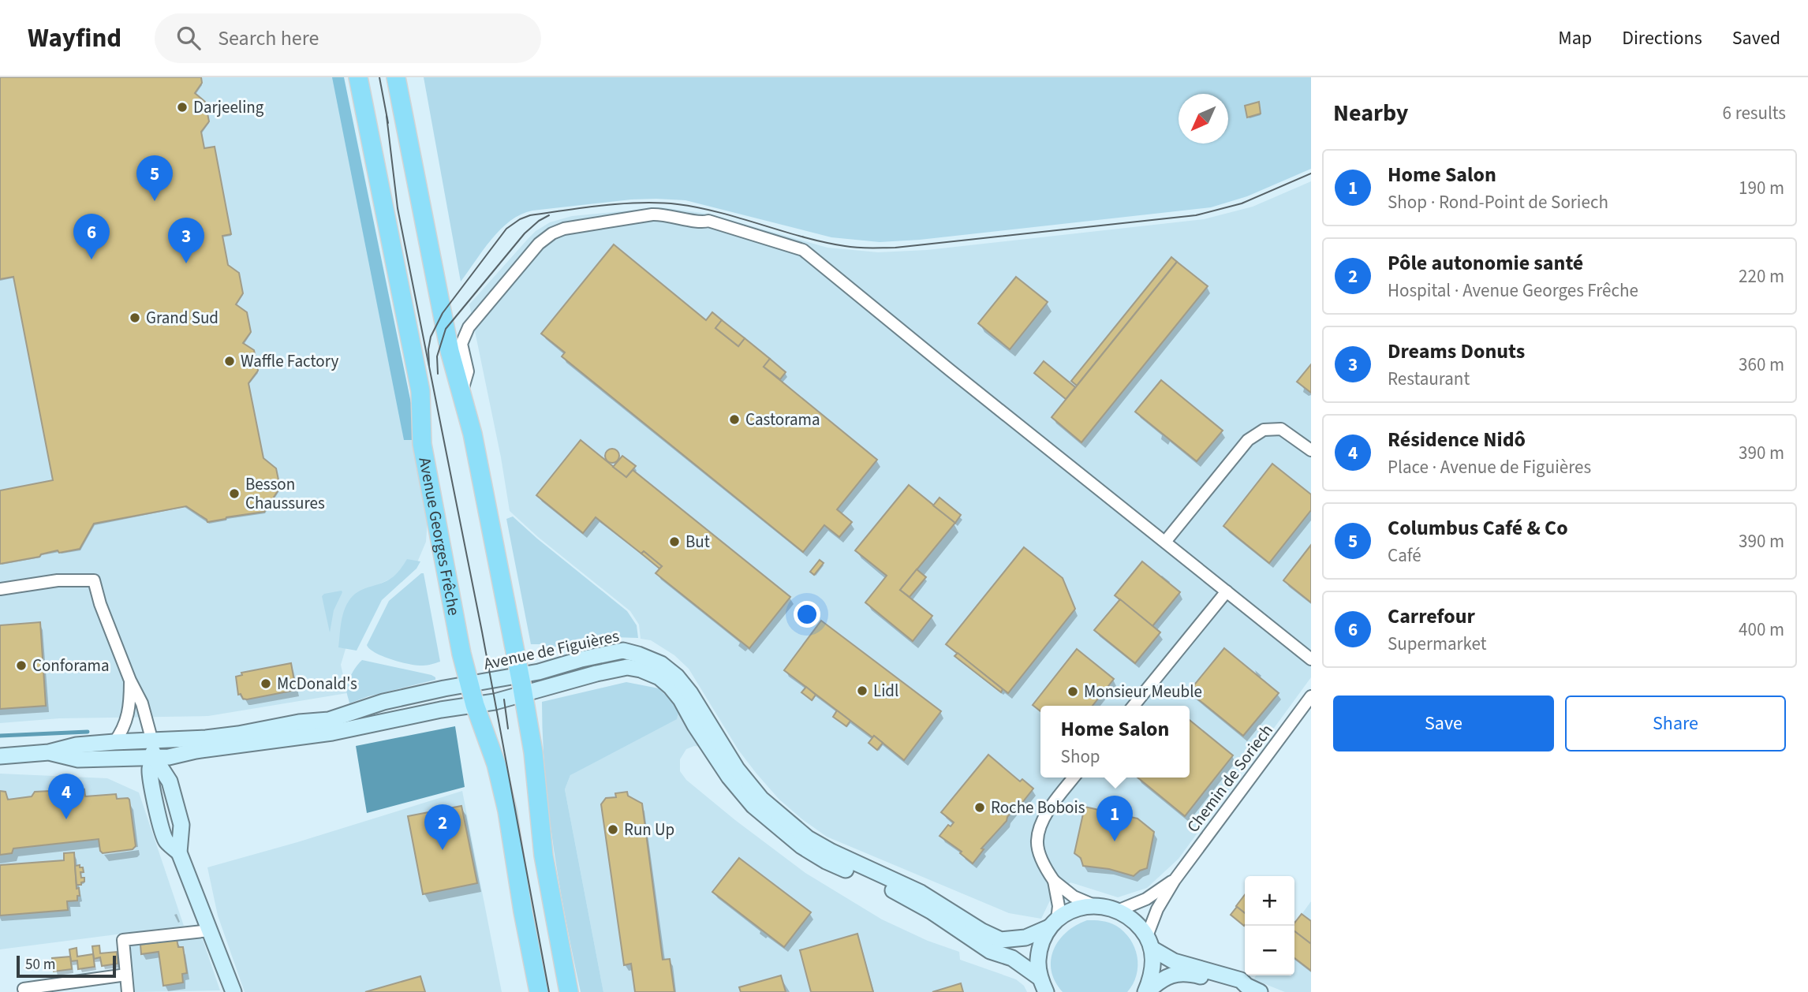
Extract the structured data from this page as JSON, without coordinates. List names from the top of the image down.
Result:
{
  "streets": {
    "main road": ["Avenue Georges Frêche", "Avenue de Figuières"],
    "street": ["Chemin de Soriech"]
  },
  "crossings": [
    ["Avenue Georges Frêche", "Avenue de Figuières"]
  ],
  "places": [
    "Darjeeling",
    "Grand Sud",
    "Waffle Factory",
    "Castorama",
    "Besson Chaussures",
    "But",
    "Conforama",
    "McDonald's",
    "Lidl",
    "Monsieur Meuble",
    "Roche Bobois",
    "Run Up"
  ],
  "scale_bar": "50 m",
  "north": "bottom left",
  "page": {
    "header": "Wayfind",
    "search": "Search here",
    "nav": ["Map", "Directions", "Saved"],
    "heading": ["Nearby", "6 results"],
    "list": [
      {
        "mark": "1",
        "name": "Home Salon",
        "note": "Shop · Rond-Point de Soriech",
        "value": "190 m"
      },
      {
        "mark": "2",
        "name": "Pôle autonomie santé",
        "note": "Hospital · Avenue Georges Frêche",
        "value": "220 m"
      },
      {
        "mark": "3",
        "name": "Dreams Donuts",
        "note": "Restaurant",
        "value": "360 m"
      },
      {
        "mark": "4",
        "name": "Résidence Nidô",
        "note": "Place · Avenue de Figuières",
        "value": "390 m"
      },
      {
        "mark": "5",
        "name": "Columbus Café & Co",
        "note": "Café",
        "value": "390 m"
      },
      {
        "mark": "6",
        "name": "Carrefour",
        "note": "Supermarket",
        "value": "400 m"
      }
    ],
    "pins": [
      "5",
      "6",
      "3",
      "4",
      "1",
      "2"
    ],
    "buttons": ["Save", "Share"],
    "popup": ["Home Salon", "Shop"],
    "map_buttons": ["+", "−"],
    "scale": "50 m"
  }
}
